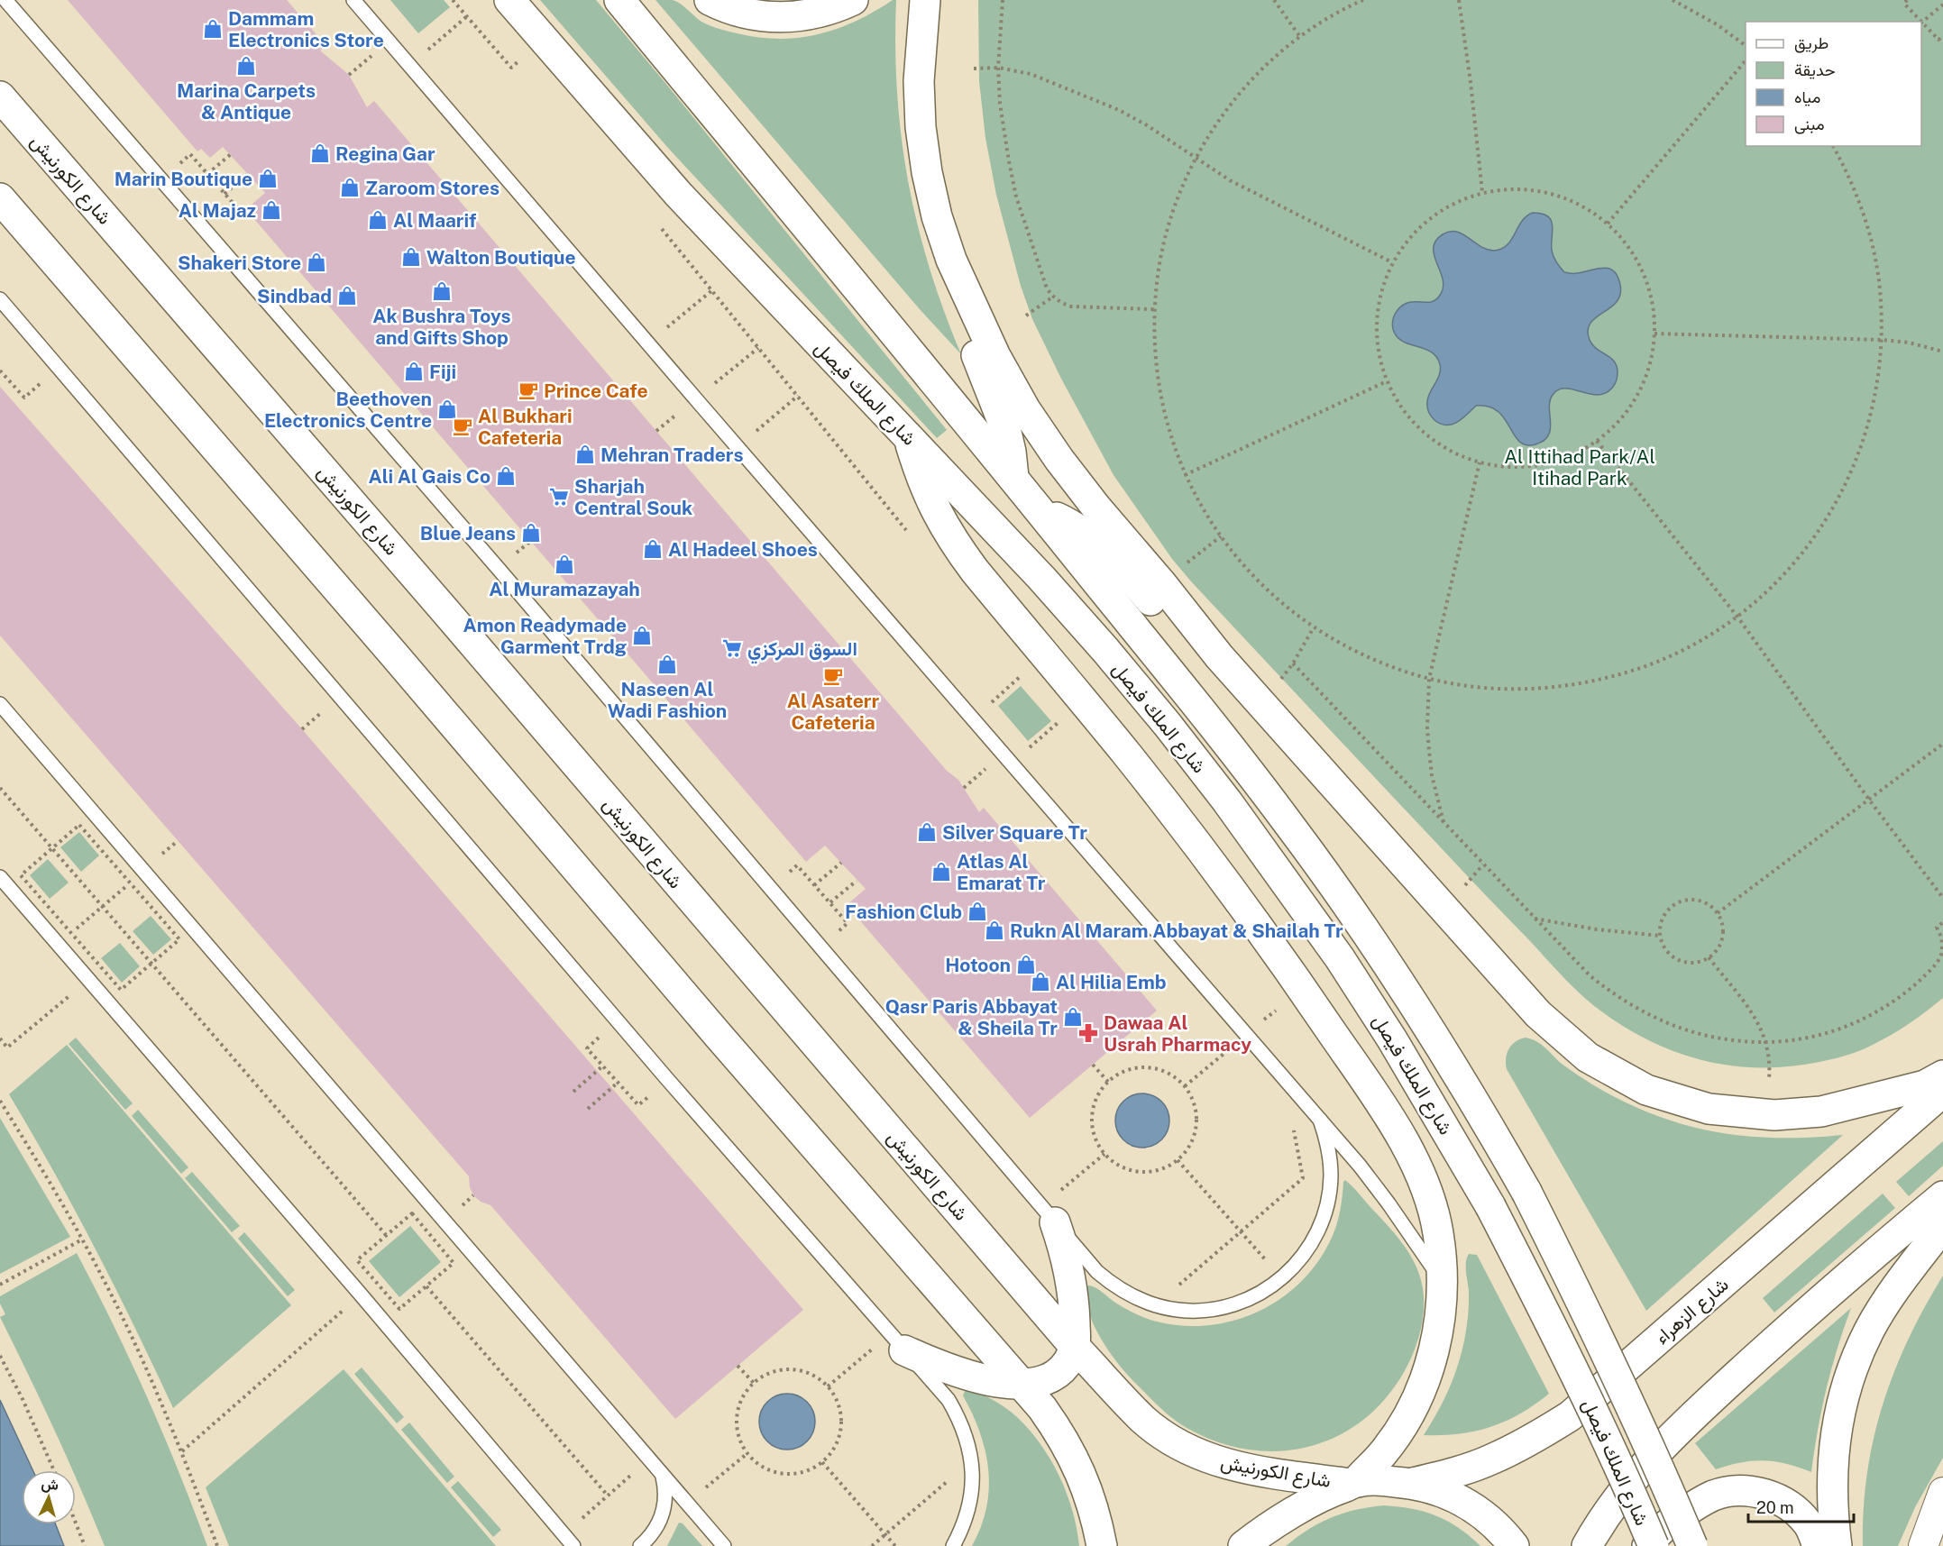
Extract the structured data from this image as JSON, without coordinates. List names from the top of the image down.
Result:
{
  "streets": {
    "main road": ["شارع الكورنيش", "شارع الملك فيصل", "شارع الزهراء"]
  },
  "parks": ["Al Ittihad Park/Al Itihad Park"],
  "places": {
    "shop": [
      "Dammam Electronics Store",
      "Marina Carpets & Antique",
      "Regina Gar",
      "Marin Boutique",
      "Zaroom Stores",
      "Al Majaz",
      "Al Maarif",
      "Walton Boutique",
      "Shakeri Store",
      "Ak Bushra Toys and Gifts Shop",
      "Sindbad",
      "Fiji",
      "Beethoven Electronics Centre",
      "Mehran Traders",
      "Ali Al Gais Co",
      "Blue Jeans",
      "Al Hadeel Shoes",
      "Al Muramazayah",
      "Amon Readymade Garment Trdg",
      "Naseen Al Wadi Fashion",
      "Silver Square Tr",
      "Atlas Al Emarat Tr",
      "Fashion Club",
      "Rukn Al Maram Abbayat & Shailah Tr",
      "Hotoon",
      "Al Hilia Emb",
      "Qasr Paris Abbayat & Sheila Tr"
    ],
    "cafe": ["Prince Cafe", "Al Bukhari Cafeteria", "Al Asaterr Cafeteria"],
    "supermarket": ["Sharjah Central Souk", "السوق المركزي"],
    "pharmacy": ["Dawaa Al Usrah Pharmacy"]
  },
  "legend": [
    "طريق",
    "حديقة",
    "مياه",
    "مبنى"
  ],
  "scale_bar": "20 m",
  "north": "top"
}
